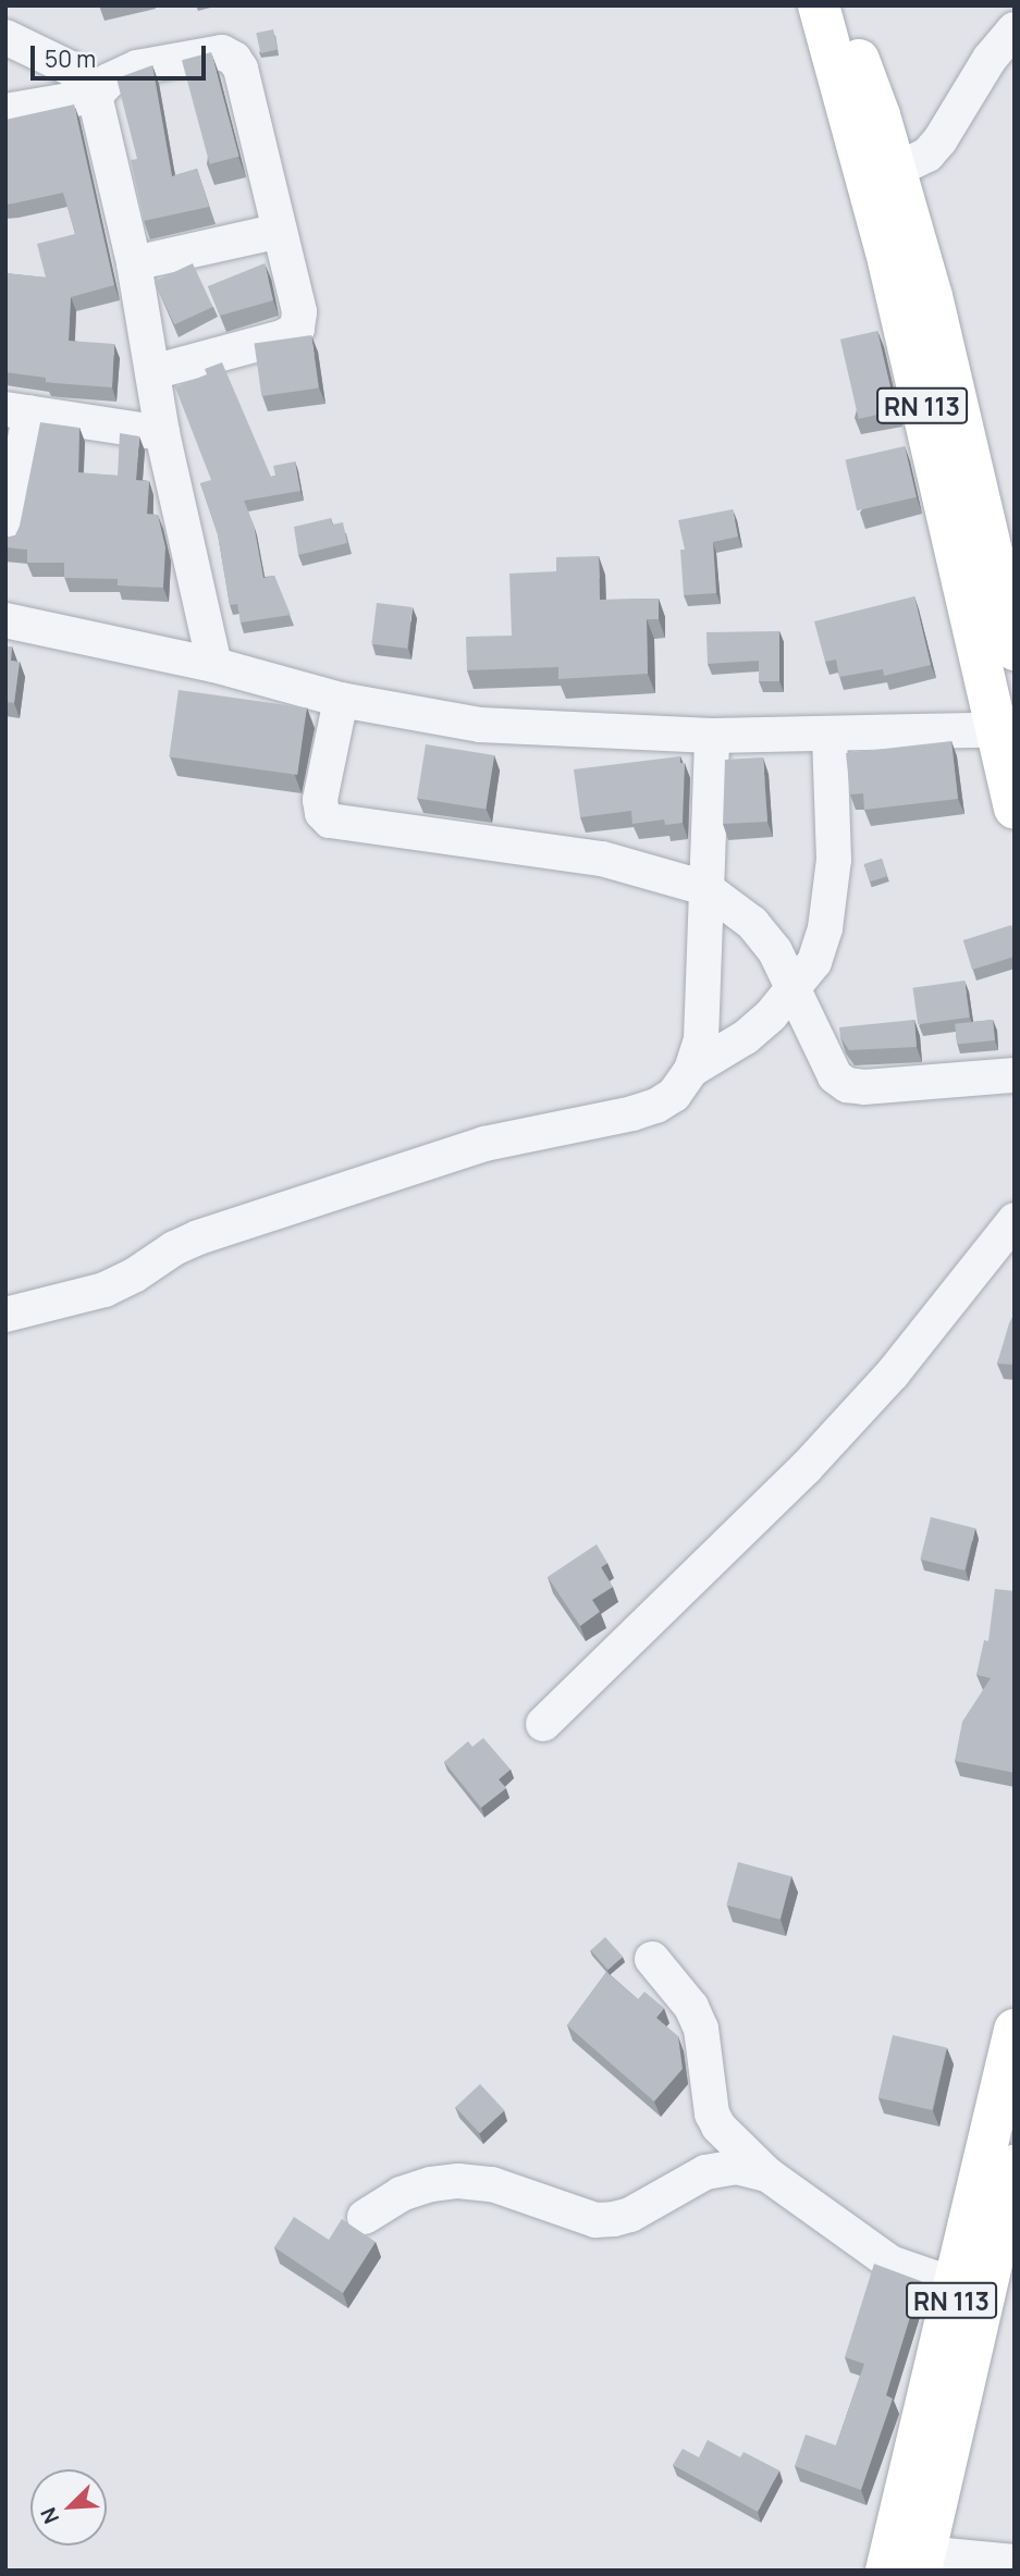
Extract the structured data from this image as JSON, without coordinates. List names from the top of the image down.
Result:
{
  "streets": {
    "main road": ["RN 113"]
  },
  "scale_bar": "50 m",
  "north": "bottom left"
}
